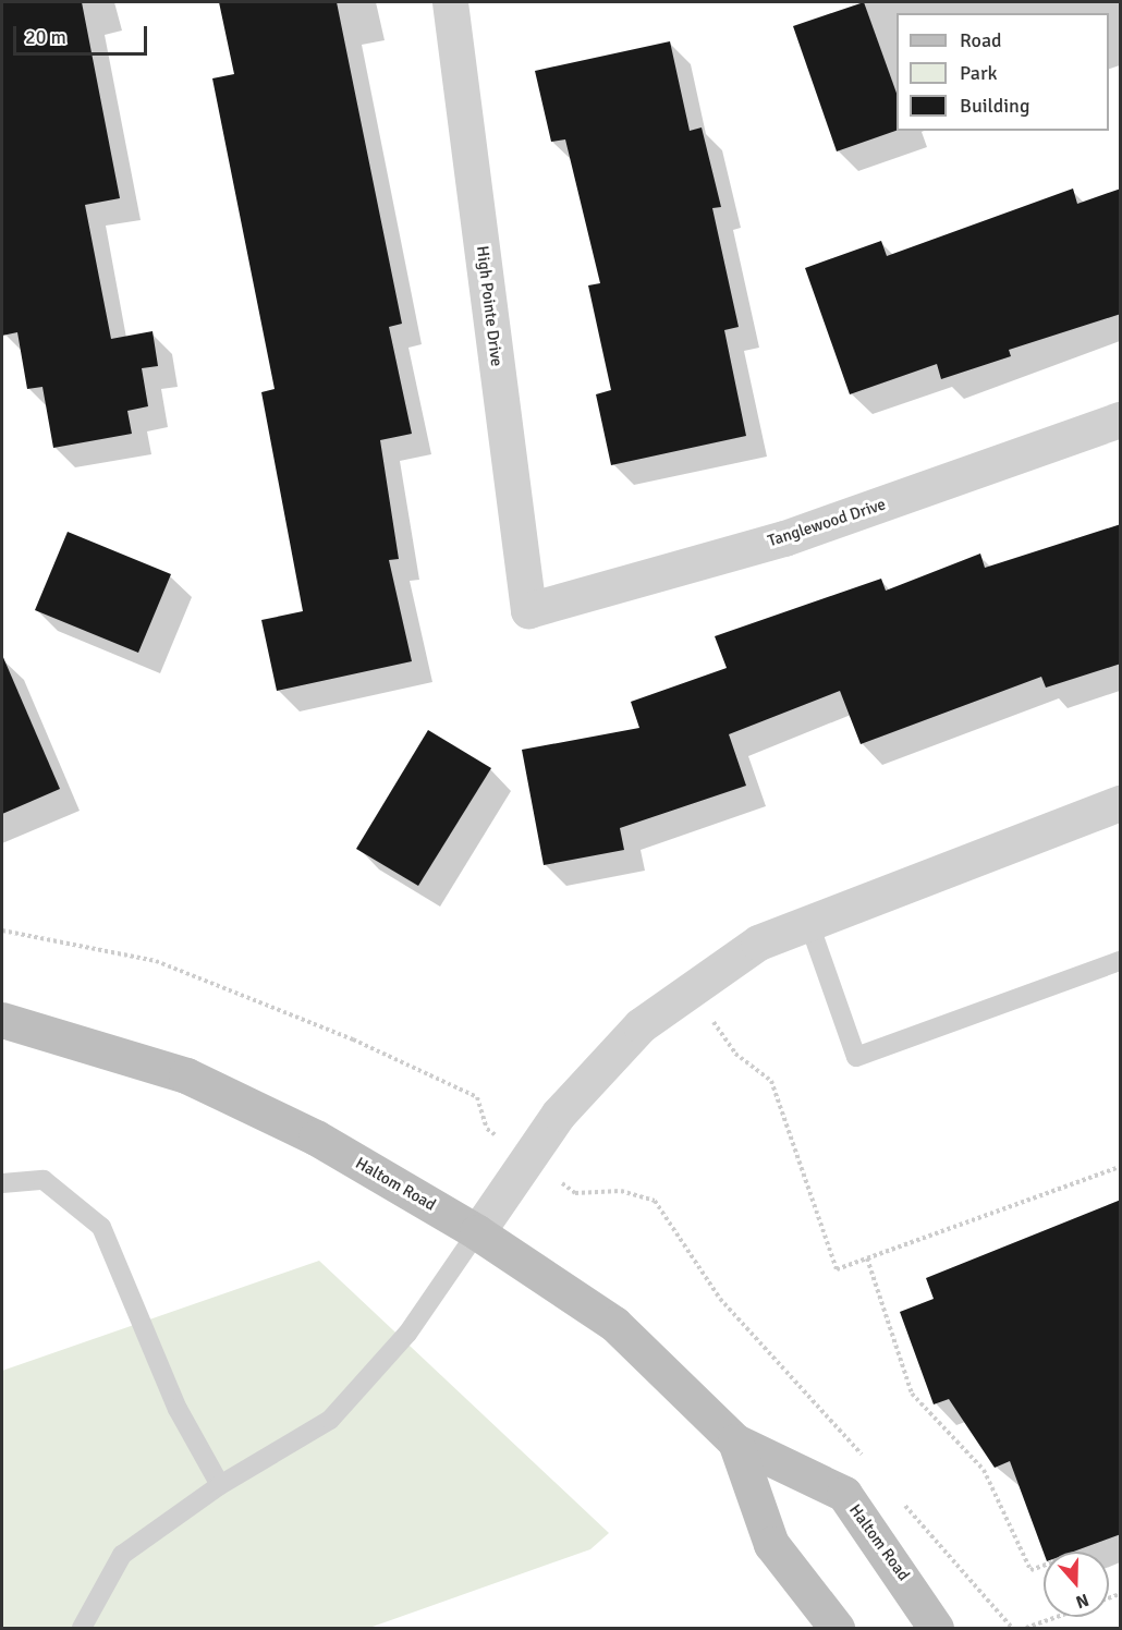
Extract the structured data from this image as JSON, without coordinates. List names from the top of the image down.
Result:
{
  "streets": {
    "main road": ["Haltom Road"],
    "street": ["High Pointe Drive", "Tanglewood Drive"]
  },
  "crossings": [
    ["High Pointe Drive", "Tanglewood Drive"]
  ],
  "legend": ["Road", "Park", "Building"],
  "scale_bar": "20 m",
  "north": "bottom"
}
